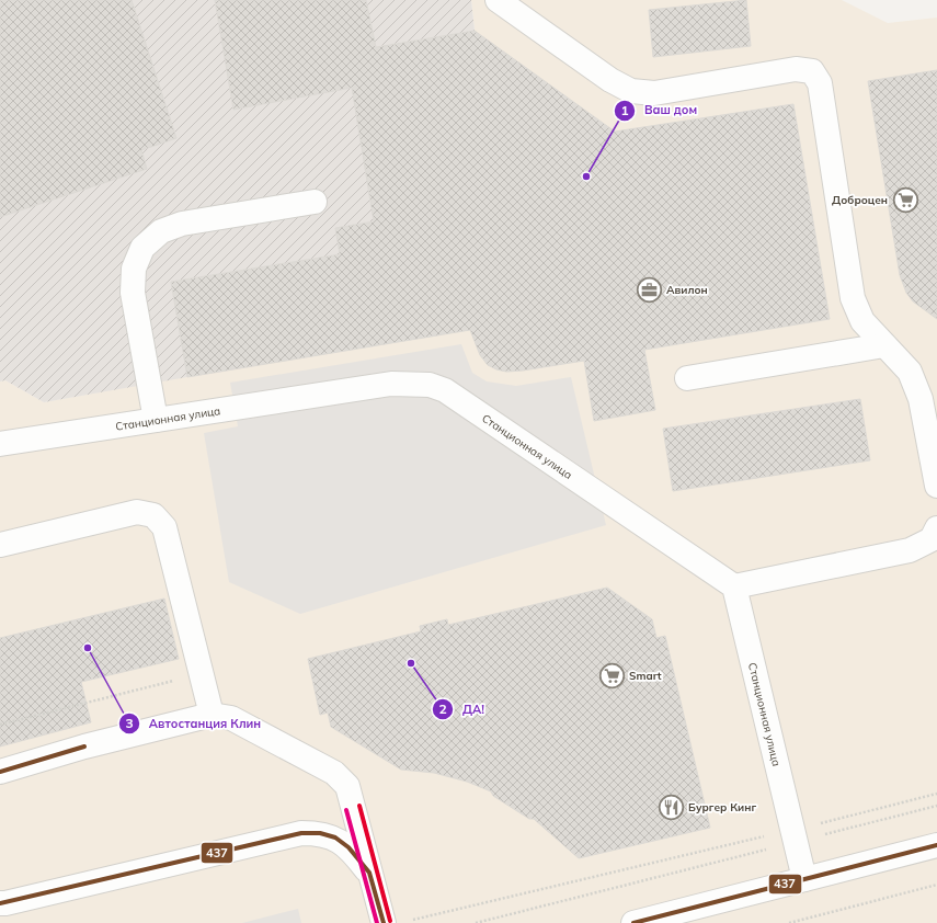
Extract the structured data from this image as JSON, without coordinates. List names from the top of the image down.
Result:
{
  "streets": {
    "street": ["Станционная улица"]
  },
  "places": {
    "other": ["Ваш дом", "Автостанция Клин", "ДА!"],
    "supermarket": ["Доброцен", "Smart"],
    "office": ["Авилон"],
    "restaurant": ["Бургер Кинг"]
  },
  "lines": ["transit line 437"]
}
